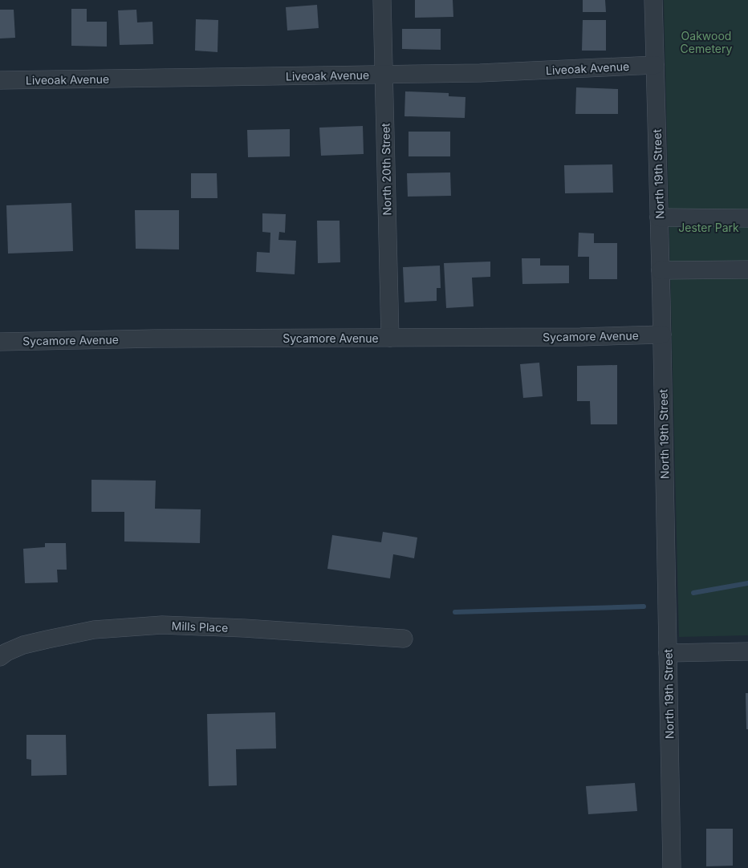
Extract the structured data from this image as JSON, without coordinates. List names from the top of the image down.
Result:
{
  "streets": {
    "street": [
      "Liveoak Avenue",
      "North 20th Street",
      "North 19th Street",
      "Sycamore Avenue",
      "Mills Place"
    ]
  },
  "crossings": [
    ["Liveoak Avenue", "North 20th Street"],
    ["Liveoak Avenue", "North 19th Street"],
    ["North 20th Street", "Sycamore Avenue"],
    ["North 19th Street", "Sycamore Avenue"]
  ],
  "parks": ["Oakwood Cemetery", "Jester Park"]
}
